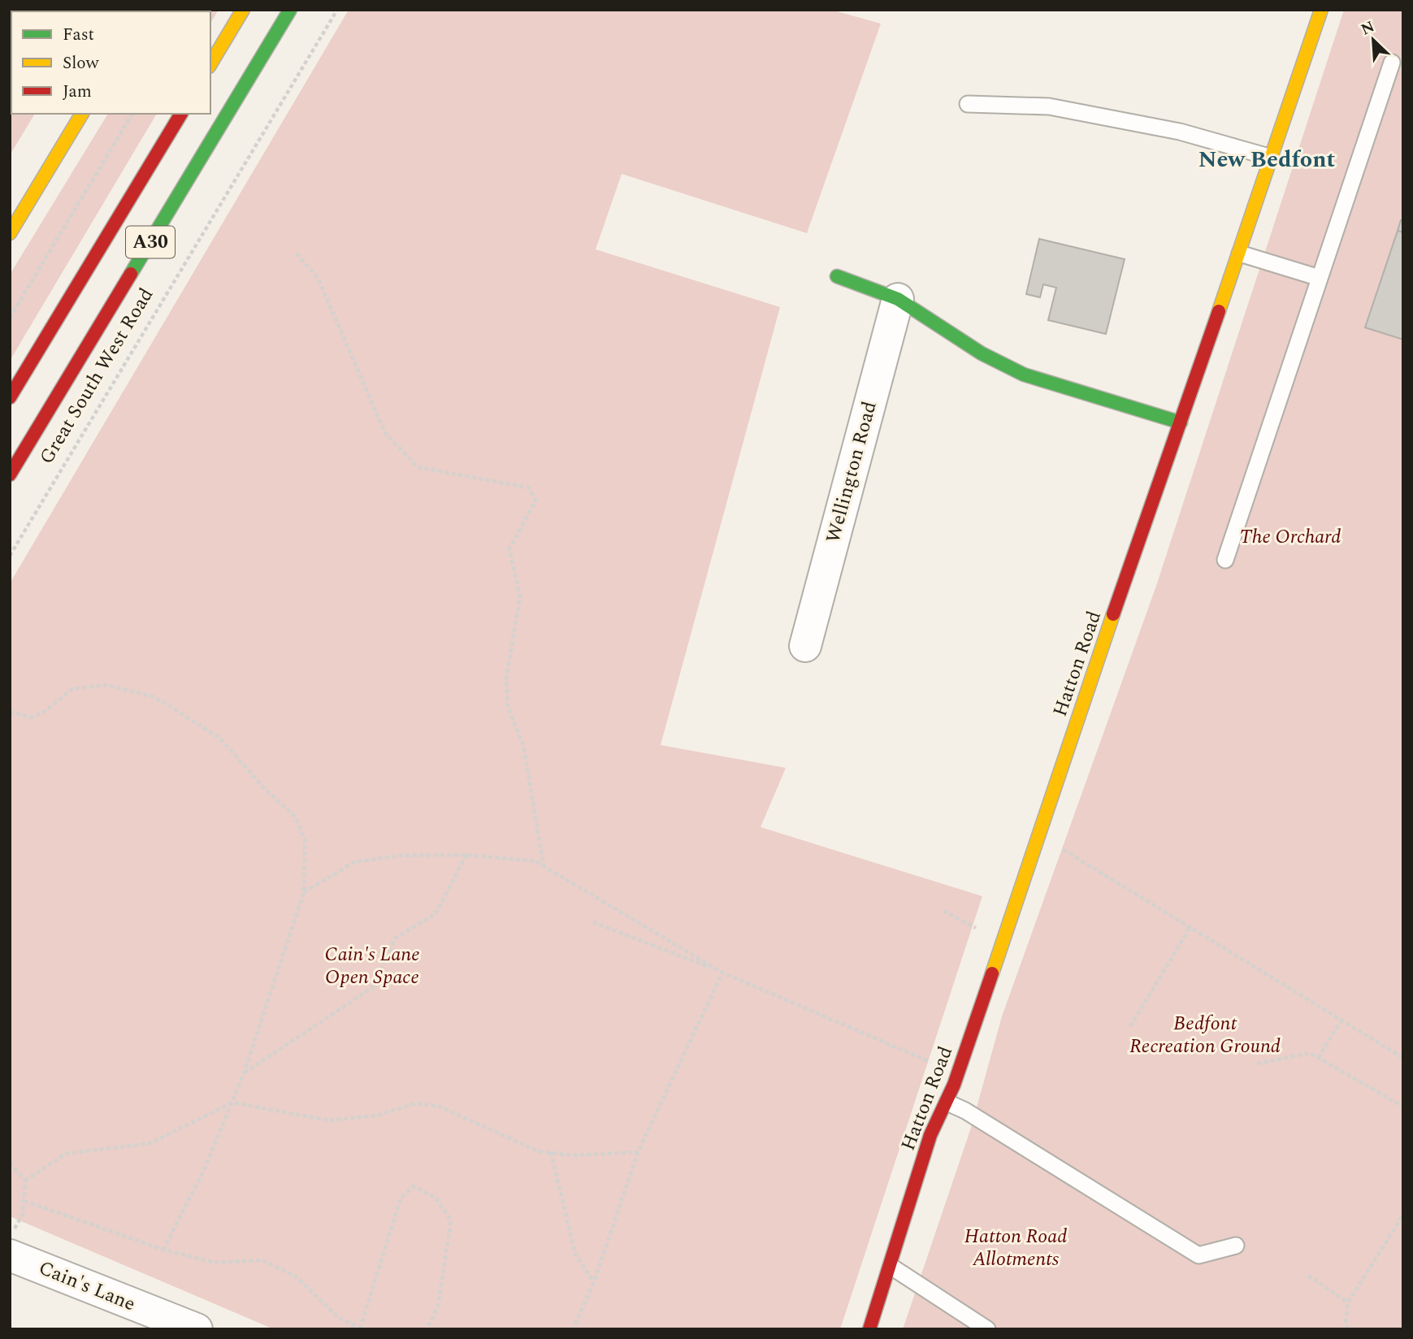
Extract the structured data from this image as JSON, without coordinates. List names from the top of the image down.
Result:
{
  "streets": {
    "main road": ["A30", "Great South West Road", "Hatton Road"],
    "street": ["Wellington Road", "Cain's Lane"]
  },
  "districts": ["New Bedfont"],
  "parks": [
    "The Orchard",
    "Cain's Lane Open Space",
    "Bedfont Recreation Ground",
    "Hatton Road Allotments"
  ],
  "legend": ["Fast", "Slow", "Jam"],
  "north": "top left"
}
